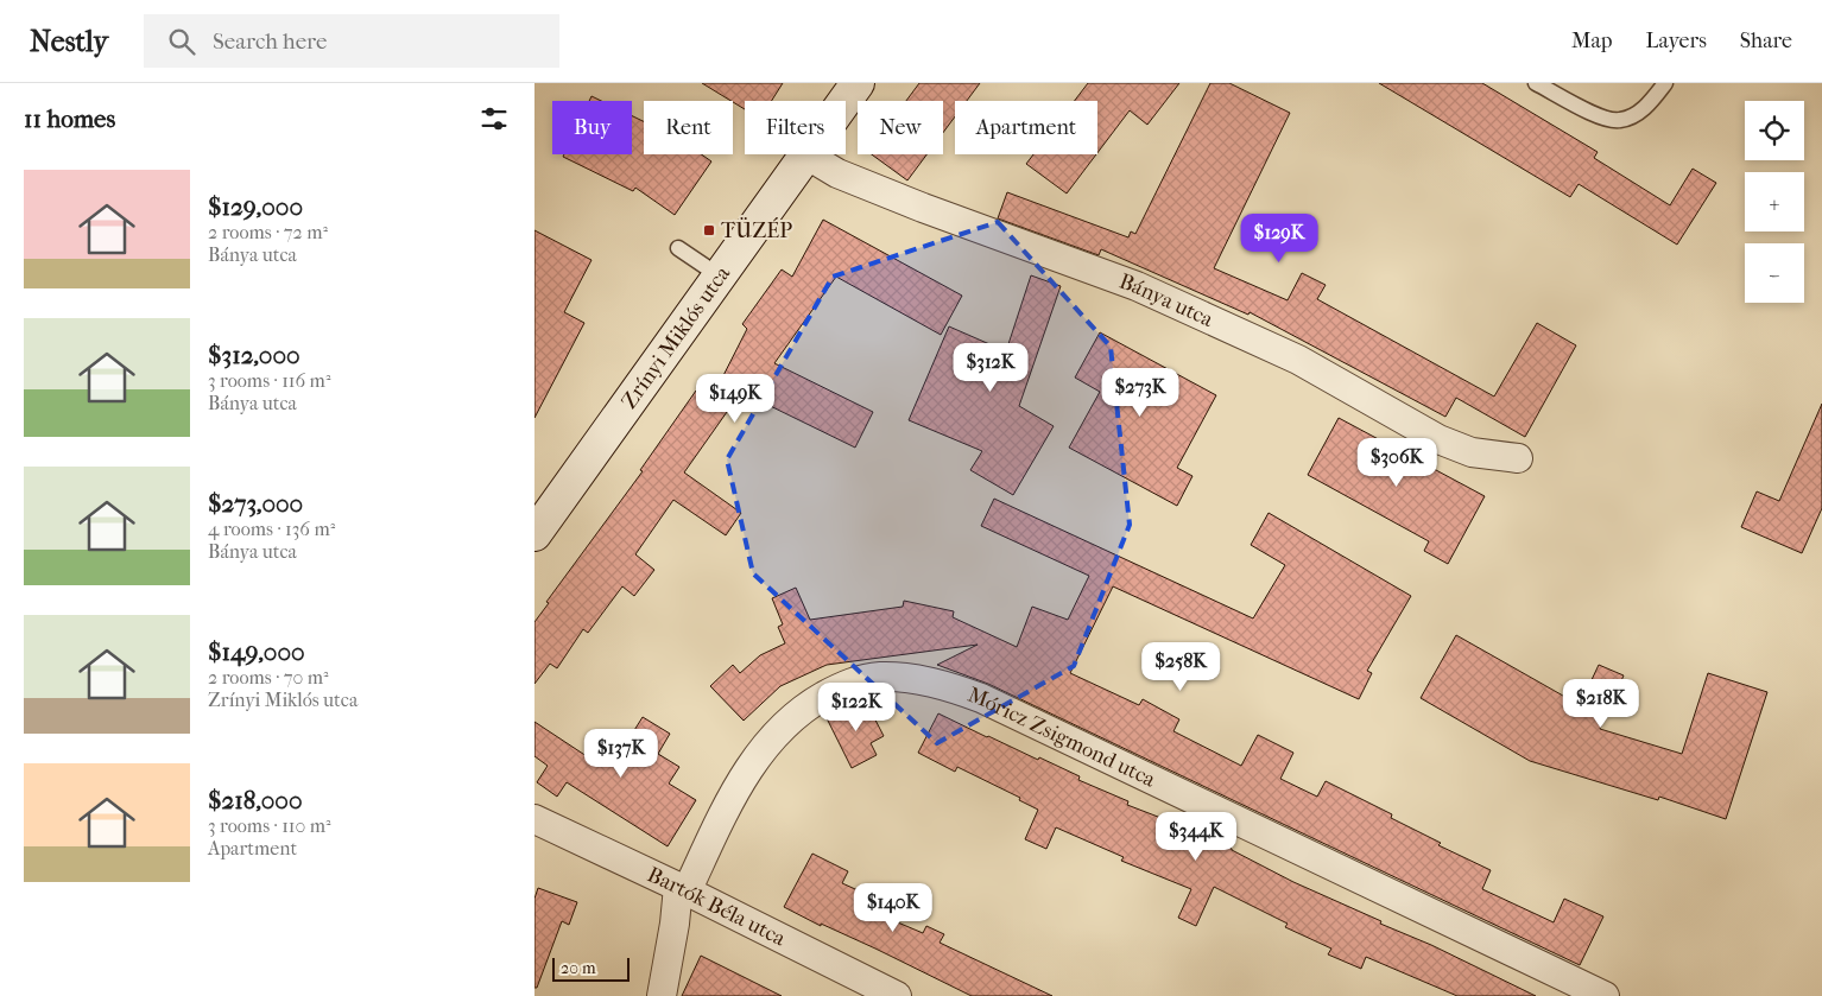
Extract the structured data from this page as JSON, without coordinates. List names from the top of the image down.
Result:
{
  "streets": {
    "main road": ["Zrínyi Miklós utca"],
    "street": ["Bánya utca", "Móricz Zsigmond utca", "Bartók Béla utca"]
  },
  "crossings": [
    ["Bánya utca", "Zrínyi Miklós utca"],
    ["Móricz Zsigmond utca", "Bartók Béla utca"]
  ],
  "places": {
    "transit": ["TÜZÉP"]
  },
  "scale_bar": "20 m",
  "page": {
    "header": "Nestly",
    "search": "Search here",
    "nav": ["Map", "Layers", "Share"],
    "heading": "11 homes",
    "map_buttons": ["+", "−"],
    "chip": [
      "Buy",
      "Rent",
      "Filters",
      "New",
      "Apartment"
    ],
    "list": [
      {
        "name": "$129,000",
        "note": "2 rooms · 72 m² · Bánya utca"
      },
      {
        "name": "$312,000",
        "note": "3 rooms · 116 m² · Bánya utca"
      },
      {
        "name": "$273,000",
        "note": "4 rooms · 136 m² · Bánya utca"
      },
      {
        "name": "$149,000",
        "note": "2 rooms · 70 m² · Zrínyi Miklós utca"
      },
      {
        "name": "$218,000",
        "note": "3 rooms · 110 m² · Apartment"
      }
    ],
    "price": [
      "$129K",
      "$312K",
      "$273K",
      "$149K",
      "$306K",
      "$258K",
      "$218K",
      "$122K",
      "$137K",
      "$344K",
      "$140K"
    ],
    "scale": "20 m"
  }
}
